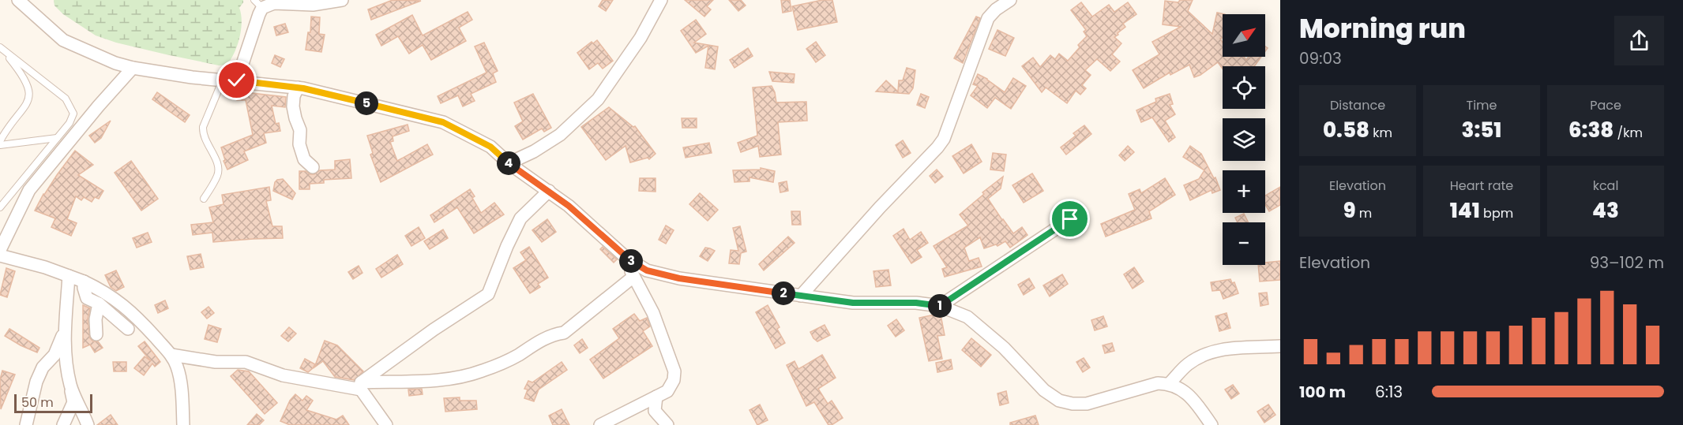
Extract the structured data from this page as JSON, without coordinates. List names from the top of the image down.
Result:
{
  "scale_bar": "50 m",
  "north": "top right",
  "page": {
    "heading": ["Morning run", "09:03"],
    "map_buttons": ["+", "−"],
    "stats": [
      ["Distance", "0.58 km"],
      ["Time", "3:51"],
      ["Pace", "6:38 /km"],
      ["Elevation", "9 m"],
      ["Heart rate", "141 bpm"],
      ["kcal", "43"]
    ],
    "pins": [
      "5",
      "4",
      "3",
      "2",
      "1"
    ],
    "chart": ["Elevation", "93–102 m"],
    "list": [
      {
        "name": "100 m",
        "note": "6:13"
      }
    ],
    "scale": "50 m"
  }
}
